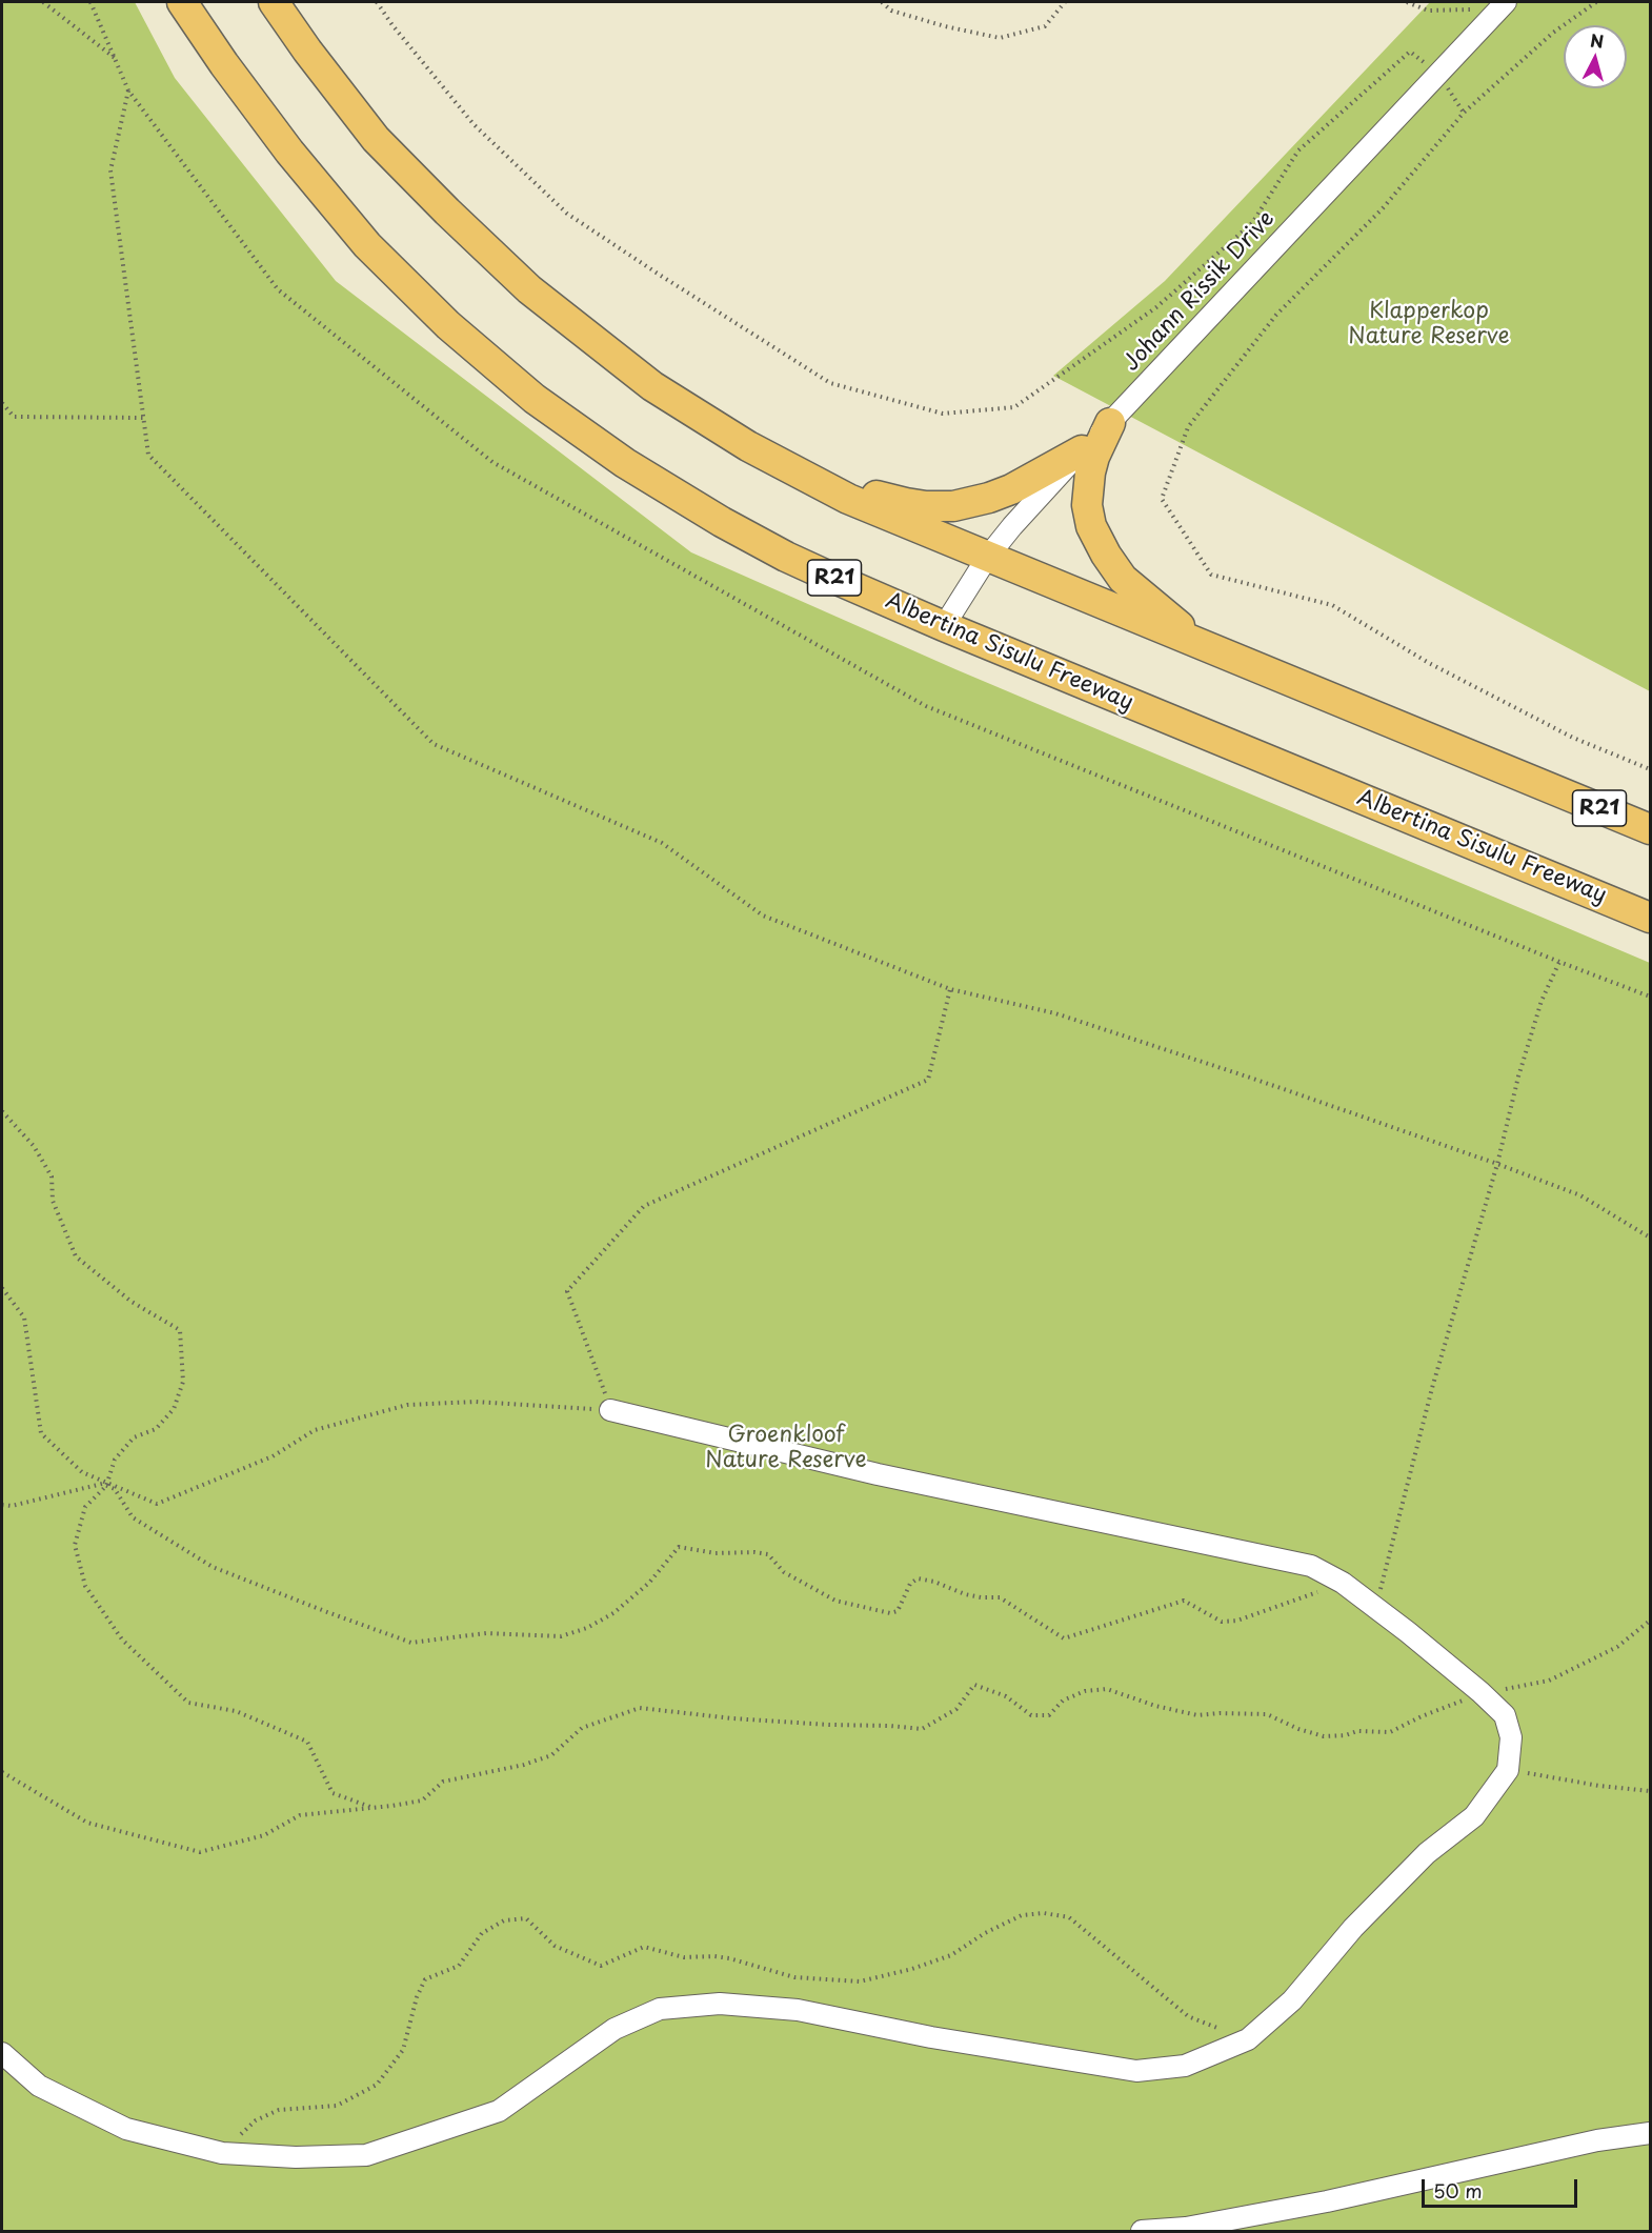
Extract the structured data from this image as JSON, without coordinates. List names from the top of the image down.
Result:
{
  "streets": {
    "highway": ["R21", "Albertina Sisulu Freeway"],
    "street": ["Johann Rissik Drive"]
  },
  "crossings": [
    ["Johann Rissik Drive", "R21"],
    ["Johann Rissik Drive", "Albertina Sisulu Freeway"]
  ],
  "parks": ["Klapperkop Nature Reserve", "Groenkloof Nature Reserve"],
  "scale_bar": "50 m",
  "north": "top"
}
